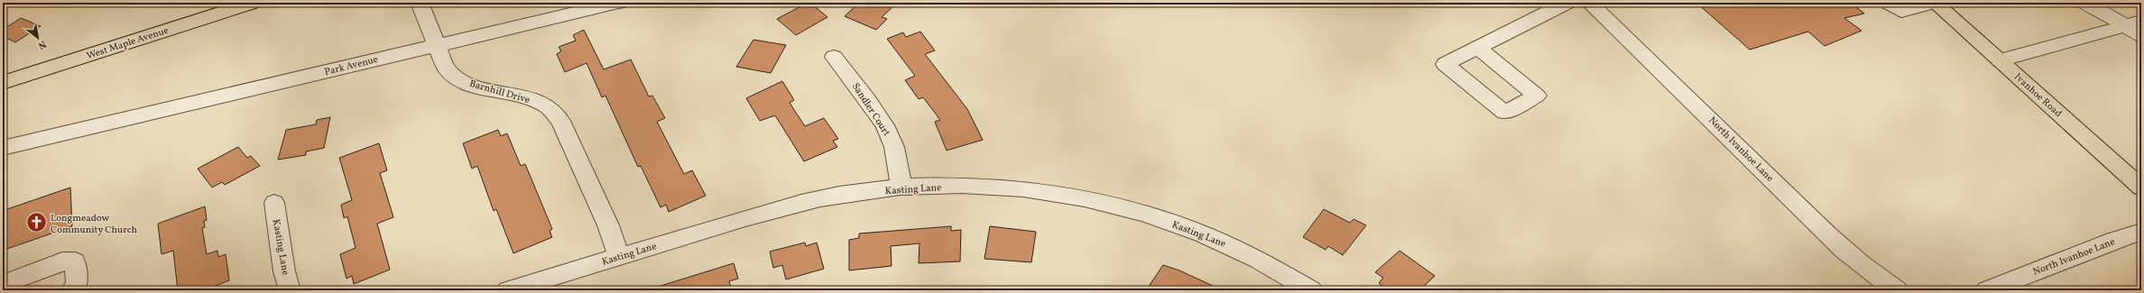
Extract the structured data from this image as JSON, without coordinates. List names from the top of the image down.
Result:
{
  "streets": {
    "main road": ["West Maple Avenue", "Ivanhoe Road"],
    "street": [
      "Park Avenue",
      "Barnhill Drive",
      "Sandler Court",
      "North Ivanhoe Lane",
      "Kasting Lane"
    ]
  },
  "crossings": [
    ["Park Avenue", "Barnhill Drive"],
    ["Barnhill Drive", "Kasting Lane"],
    ["Sandler Court", "Kasting Lane"]
  ],
  "places": {
    "church": ["Longmeadow Community Church"]
  },
  "north": "bottom right"
}
